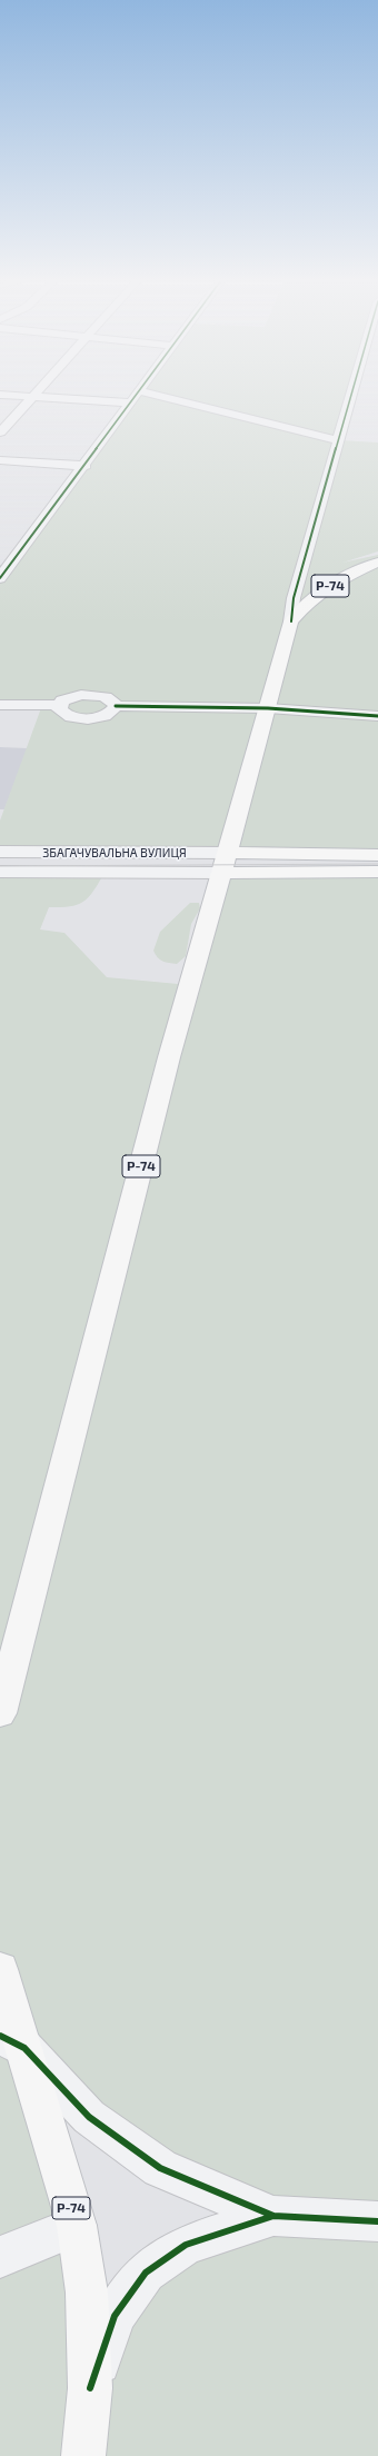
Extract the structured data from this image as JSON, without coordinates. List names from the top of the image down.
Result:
{
  "streets": {
    "main road": ["Р-74"],
    "street": ["ЗБАГАЧУВАЛЬНА ВУЛИЦЯ"]
  },
  "crossings": [
    ["Р-74", "ЗБАГАЧУВАЛЬНА ВУЛИЦЯ"]
  ]
}
